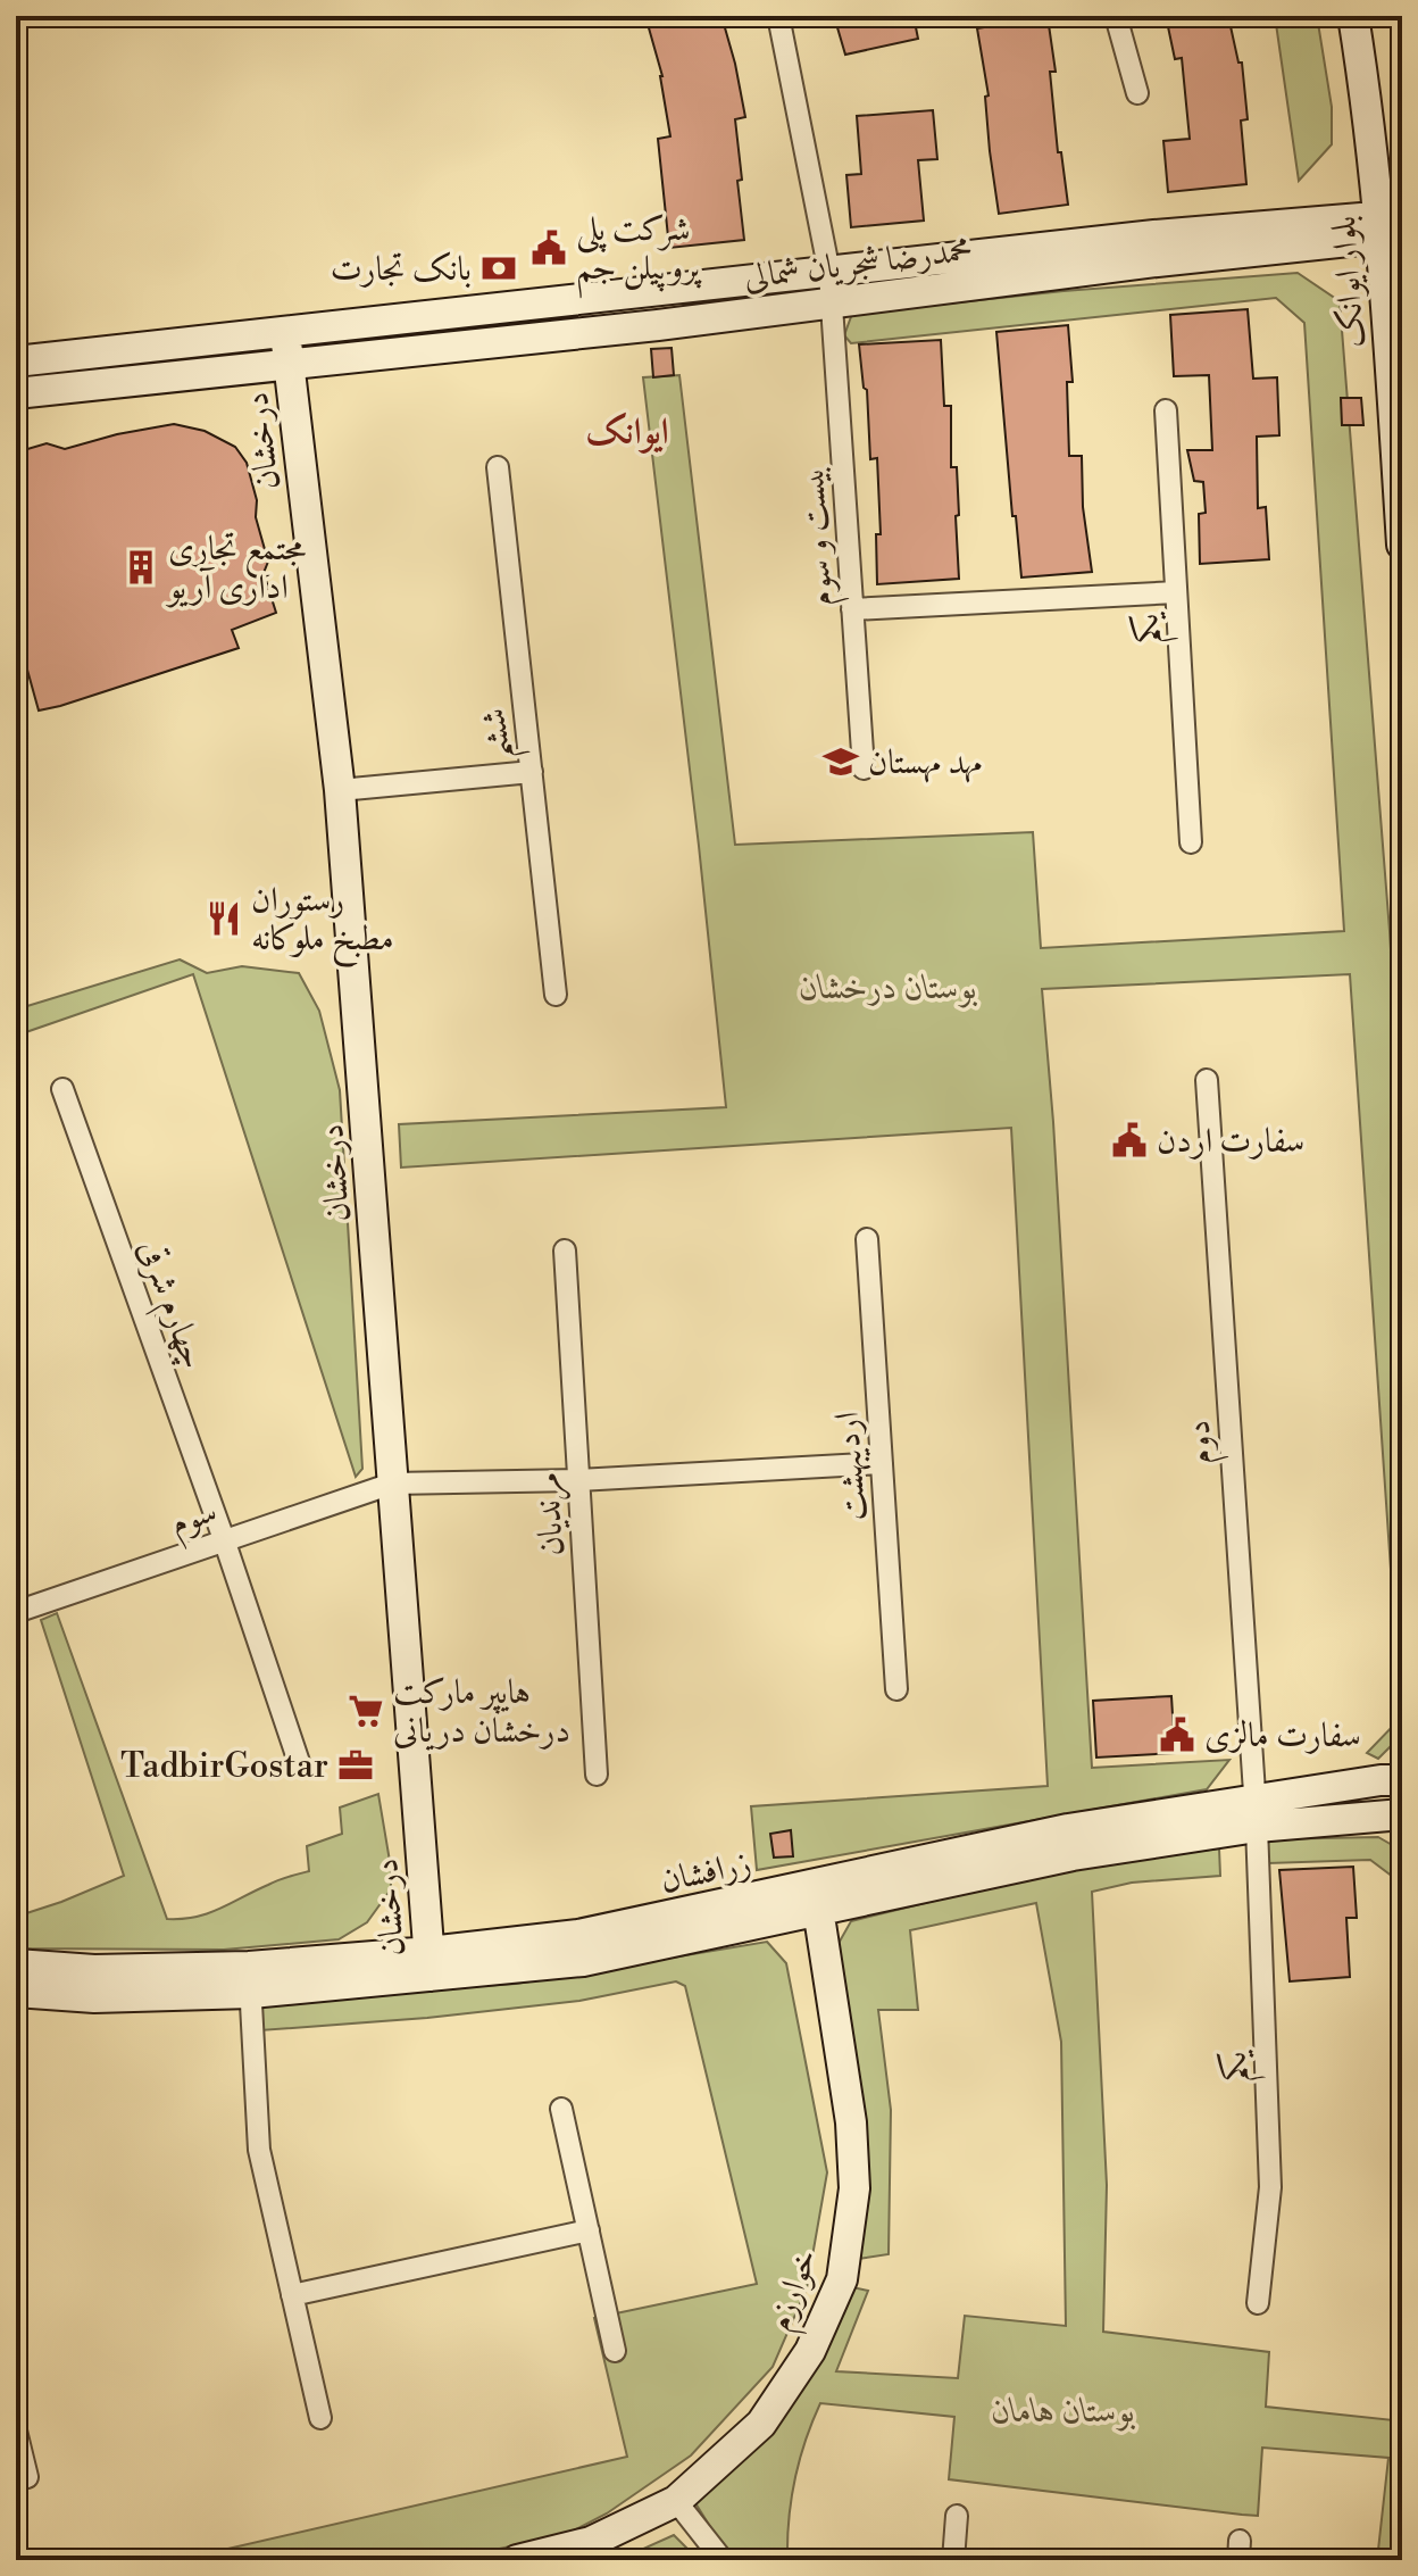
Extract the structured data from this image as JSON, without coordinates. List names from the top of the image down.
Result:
{
  "streets": {
    "street": [
      "محمدرضا شجریان شمالی",
      "بلوار ایوانک",
      "درخشان",
      "بیست و سوم",
      "یکم",
      "ششم",
      "چهارم شرقی",
      "دوم",
      "اردیبهشت",
      "مرنديان",
      "سوم",
      "زرافشان",
      "خوارزم"
    ]
  },
  "crossings": [
    ["محمدرضا شجریان شمالی", "بلوار ایوانک"],
    ["محمدرضا شجریان شمالی", "درخشان"],
    ["محمدرضا شجریان شمالی", "بیست و سوم"],
    ["درخشان", "سوم"],
    ["درخشان", "زرافشان"],
    ["یکم", "دوم"],
    ["یکم", "زرافشان"],
    ["چهارم شرقی", "سوم"],
    ["دوم", "زرافشان"],
    ["اردیبهشت", "سوم"],
    ["مرنديان", "سوم"],
    ["زرافشان", "خوارزم"]
  ],
  "districts": ["ایوانک"],
  "parks": ["بوستان درخشان", "بوستان هامان"],
  "places": {
    "public building": ["شرکت پلی پروپیلن جم", "سفارت اردن", "سفارت مالزی"],
    "bank": ["بانک تجارت"],
    "building": ["مجتمع تجاری اداری آريو"],
    "school or university": ["مهد مهستان"],
    "restaurant": ["رستوران مطبخ ملوکانه"],
    "supermarket": ["هایپر مارکت درخشان دریانی"],
    "office": ["TadbirGostar"]
  }
}
